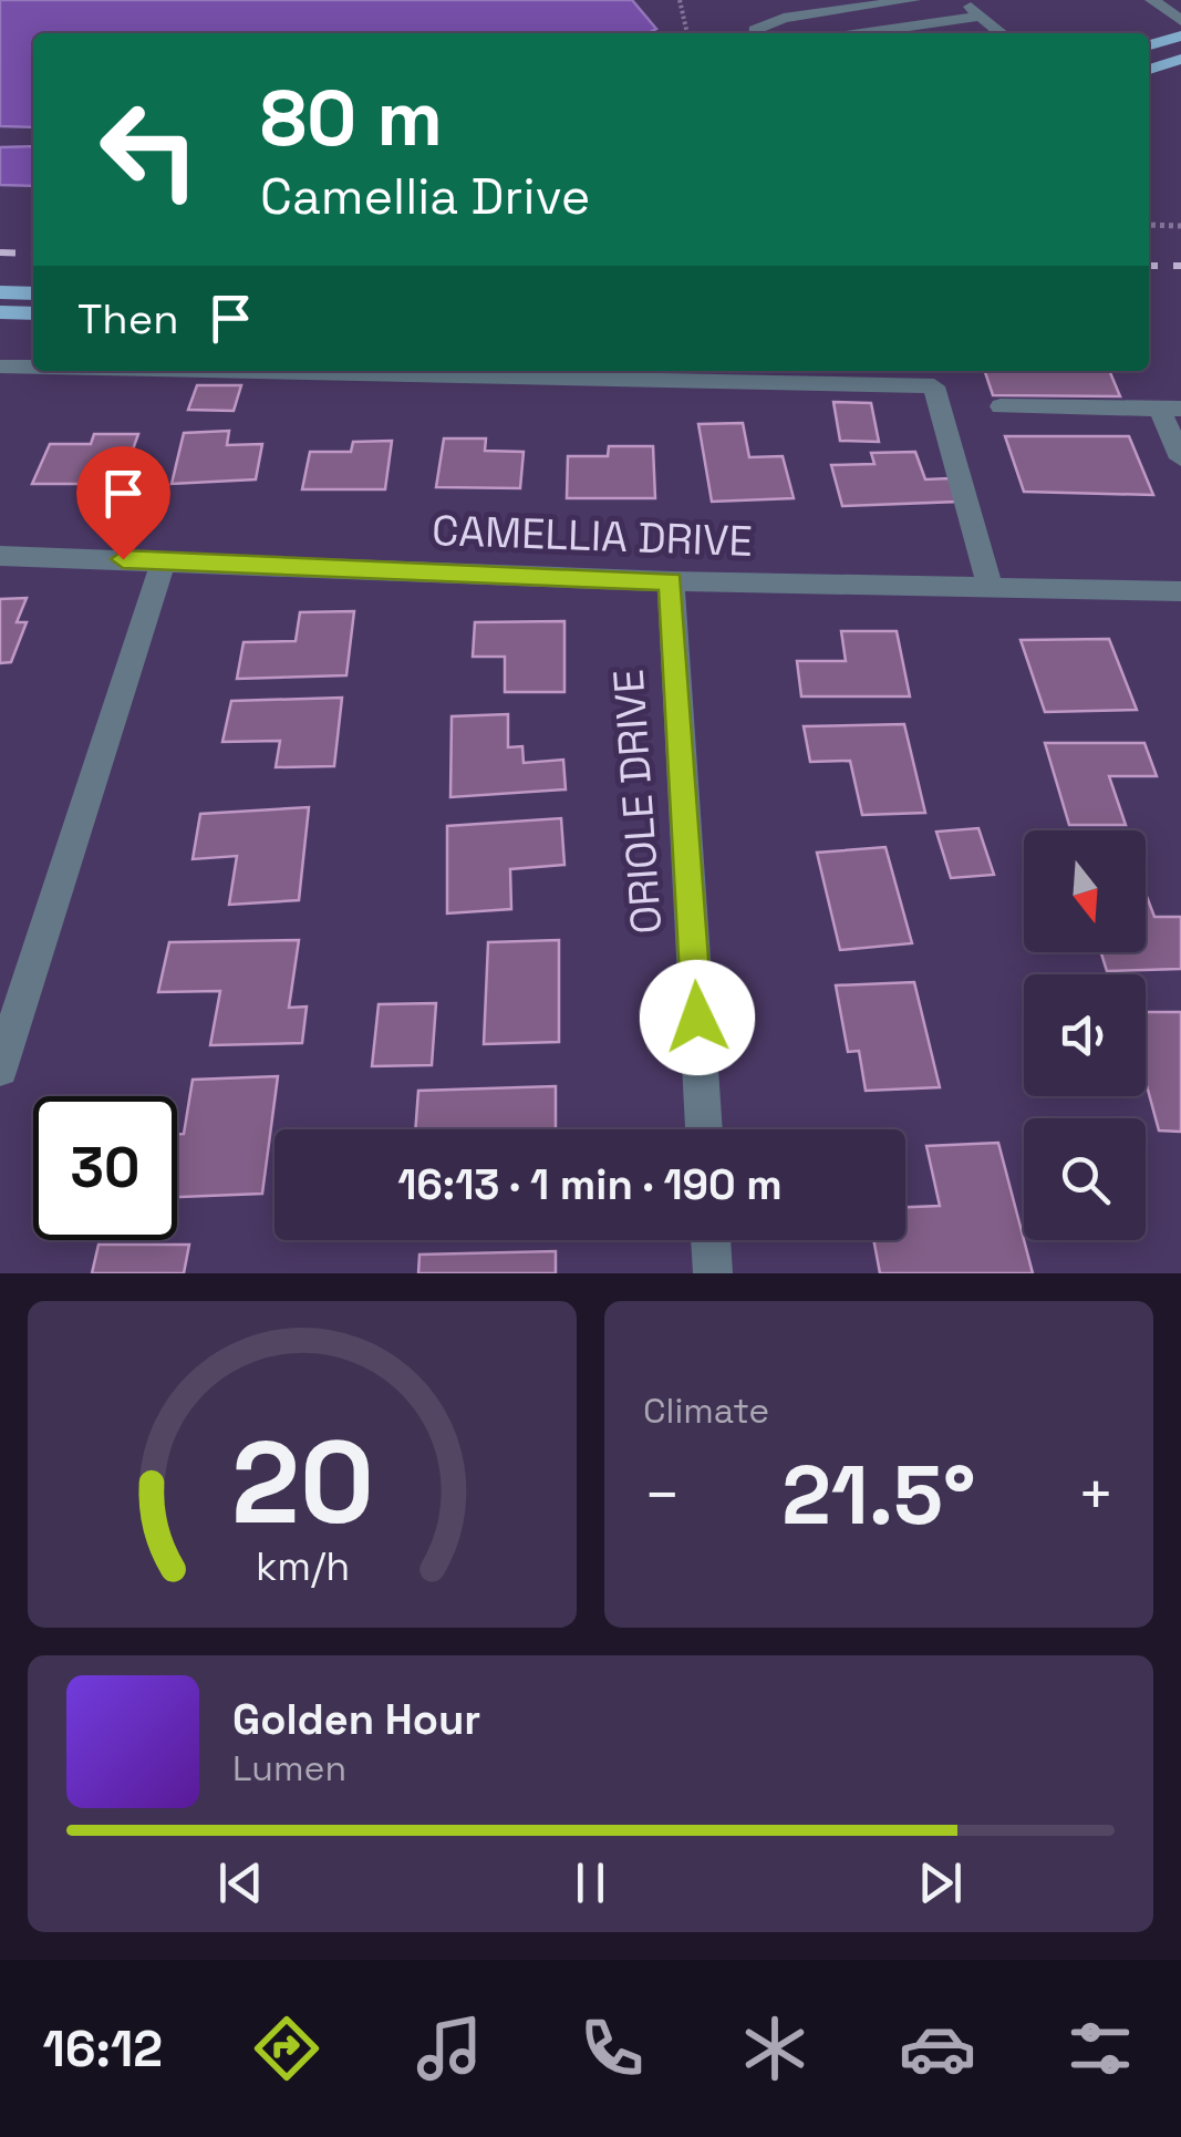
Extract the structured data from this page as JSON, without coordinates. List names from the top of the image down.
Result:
{
  "streets": {
    "street": ["CAMELLIA DRIVE", "ORIOLE DRIVE"]
  },
  "crossings": [
    ["CAMELLIA DRIVE", "ORIOLE DRIVE"]
  ],
  "north": "bottom",
  "page": {
    "turn": ["80 m", "Camellia Drive"],
    "then": "Then",
    "limit": "30",
    "trip": "16:13 · 1 min · 190 m",
    "tile": "Climate",
    "heat": ["−", "21.5°", "+"],
    "song": ["Golden Hour", "Lumen"],
    "tabs": "16:12",
    "gauge": ["20", "km/h"]
  }
}
